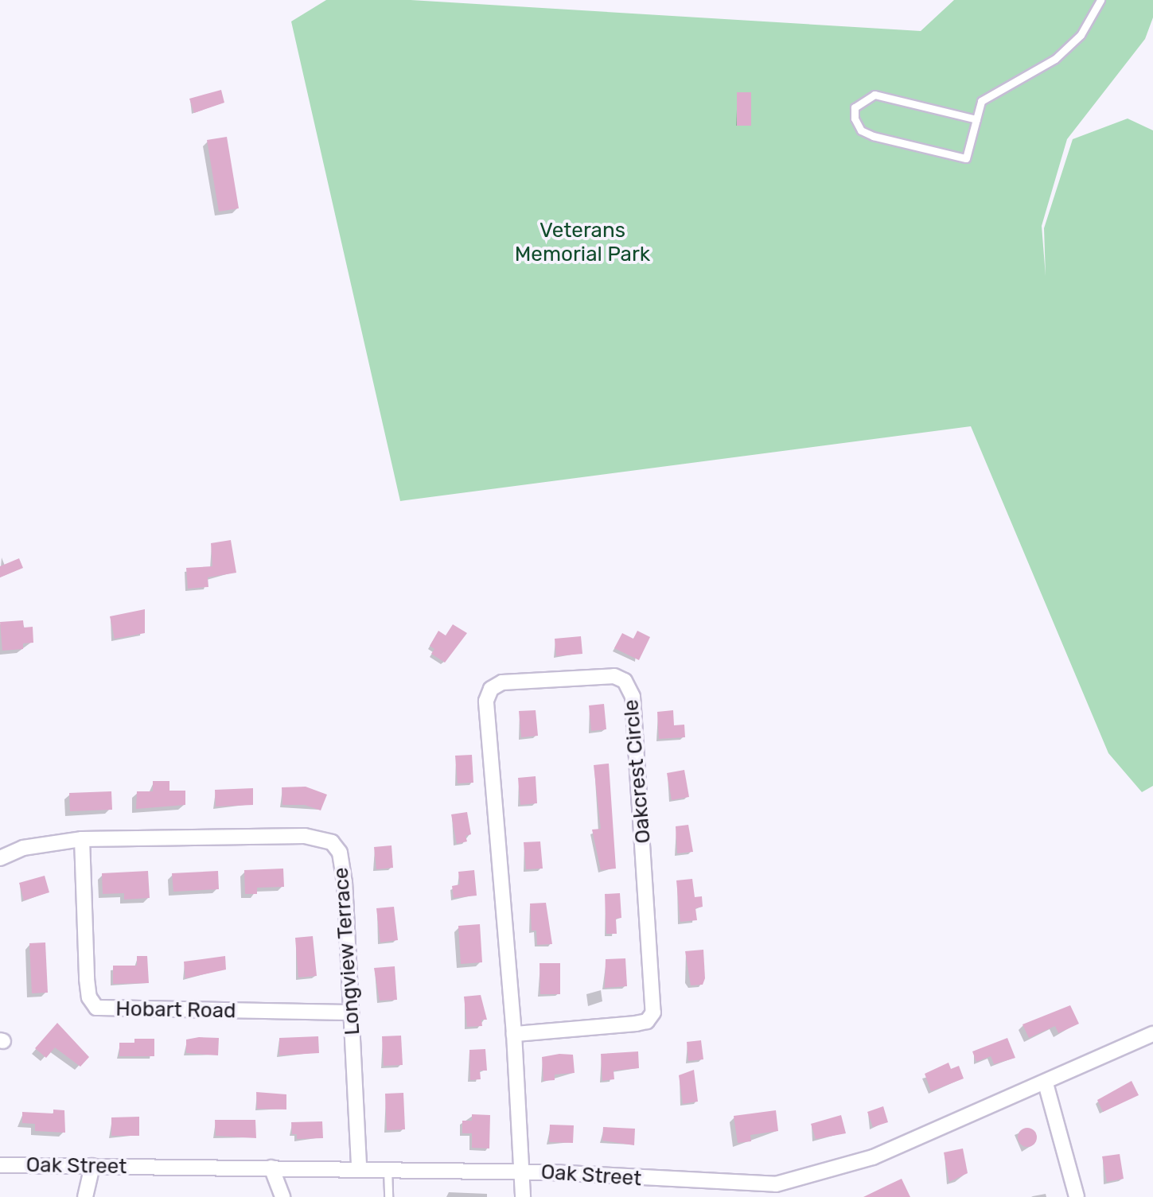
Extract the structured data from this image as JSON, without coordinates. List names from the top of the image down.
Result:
{
  "streets": {
    "street": [
      "Oakcrest Circle",
      "Longview Terrace",
      "Hobart Road",
      "Oak Street"
    ]
  },
  "crossings": [
    ["Oakcrest Circle", "Oak Street"],
    ["Longview Terrace", "Hobart Road"],
    ["Longview Terrace", "Oak Street"]
  ],
  "parks": ["Veterans Memorial Park"]
}
